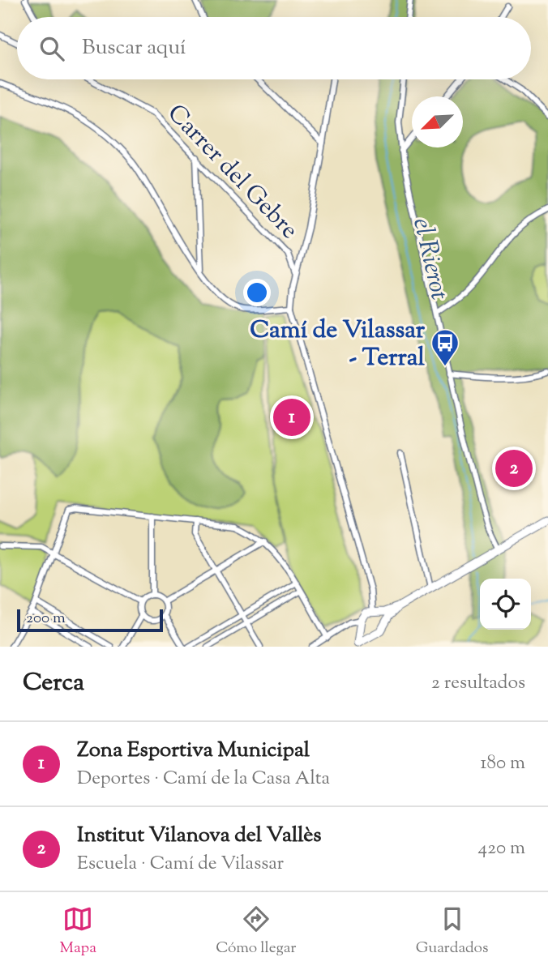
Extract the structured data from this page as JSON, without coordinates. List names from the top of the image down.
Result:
{
  "streets": {
    "street": ["Carrer del Gebre"]
  },
  "water": ["el Rierot"],
  "places": {
    "bus stop": ["Camí de Vilassar - Terral"]
  },
  "scale_bar": "200 m",
  "north": "bottom left",
  "page": {
    "search": "Buscar aquí",
    "pins": ["1", "2"],
    "scale": "200 m",
    "heading": ["Cerca", "2 resultados"],
    "list": [
      {
        "mark": "1",
        "name": "Zona Esportiva Municipal",
        "note": "Deportes · Camí de la Casa Alta",
        "value": "180 m"
      },
      {
        "mark": "2",
        "name": "Institut Vilanova del Vallès",
        "note": "Escuela · Camí de Vilassar",
        "value": "420 m"
      }
    ],
    "nav": ["Mapa", "Cómo llegar", "Guardados"]
  }
}
